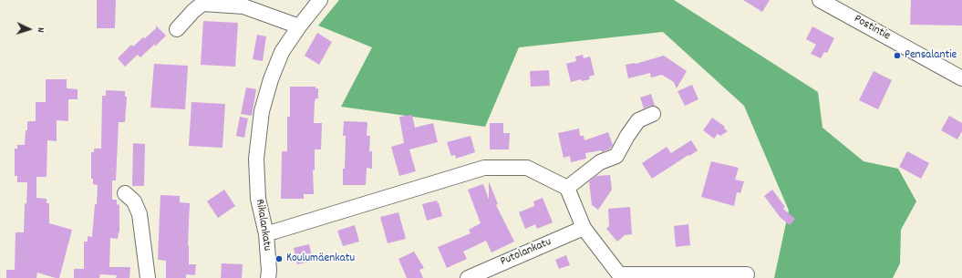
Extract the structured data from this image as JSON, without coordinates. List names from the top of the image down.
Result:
{
  "streets": {
    "street": ["Postintie", "Rikalankatu", "Putolankatu"]
  },
  "places": ["Pensalantie", "Koulumäenkatu"],
  "north": "right"
}
